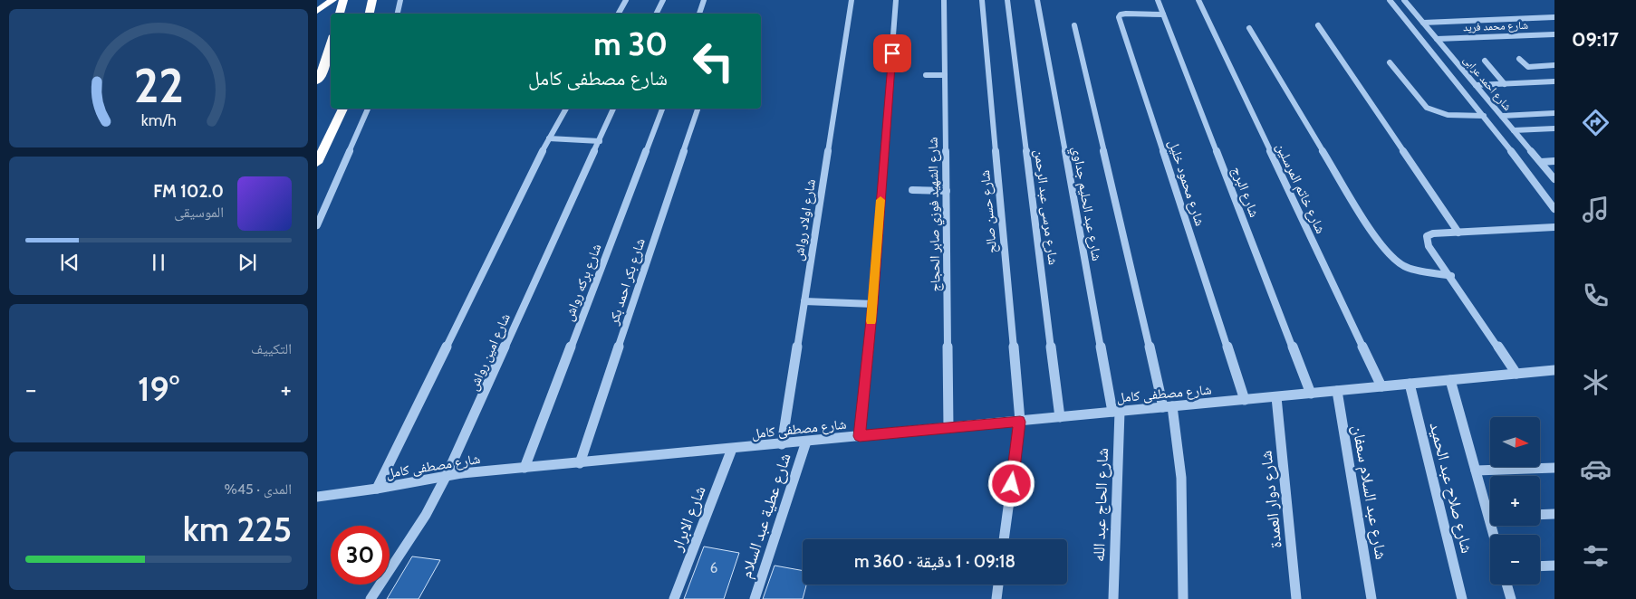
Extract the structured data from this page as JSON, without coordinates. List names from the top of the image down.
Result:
{
  "streets": {
    "street": [
      "شارع محمد فريد",
      "شارع احمد عرابى",
      "شارع محمود خليل",
      "شارع خاتم المرسلين",
      "شارع البرج",
      "شارع عبد الحليم جداوي",
      "شارع مرسى عبد الرحمن",
      "شارع حسن صالح",
      "شارع الشهيد فوزي صابر الحجاج",
      "شارع اولاد رواش",
      "شارع بكر احمد بكر",
      "شارع بركه رواش",
      "شارع امين رواش",
      "شارع مصطفى كامل",
      "شارع صلاح عبد الحميد",
      "شارع عبد السلام سعفان",
      "شارع دوار العمدة",
      "شارع الحاج عبد الله",
      "شارع عطية عبد السلام",
      "شارع الابرار"
    ]
  },
  "crossings": [
    ["شارع محمد فريد", "شارع احمد عرابى"],
    ["شارع محمود خليل", "شارع البرج"],
    ["شارع محمود خليل", "شارع مصطفى كامل"],
    ["شارع خاتم المرسلين", "شارع مصطفى كامل"],
    ["شارع البرج", "شارع مصطفى كامل"],
    ["شارع عبد الحليم جداوي", "شارع مصطفى كامل"],
    ["شارع عبد الحليم جداوي", "شارع الحاج عبد الله"],
    ["شارع مرسى عبد الرحمن", "شارع مصطفى كامل"],
    ["شارع حسن صالح", "شارع مصطفى كامل"],
    ["شارع الشهيد فوزي صابر الحجاج", "شارع مصطفى كامل"],
    ["شارع اولاد رواش", "شارع مصطفى كامل"],
    ["شارع بكر احمد بكر", "شارع مصطفى كامل"],
    ["شارع بركه رواش", "شارع مصطفى كامل"],
    ["شارع امين رواش", "شارع مصطفى كامل"],
    ["شارع مصطفى كامل", "شارع صلاح عبد الحميد"],
    ["شارع مصطفى كامل", "شارع عبد السلام سعفان"],
    ["شارع مصطفى كامل", "شارع دوار العمدة"],
    ["شارع مصطفى كامل", "شارع الحاج عبد الله"],
    ["شارع مصطفى كامل", "شارع عطية عبد السلام"],
    ["شارع مصطفى كامل", "شارع الابرار"]
  ],
  "house_numbers": ["6"],
  "north": "right",
  "page": {
    "tabs": "09:17",
    "turn": ["30 m", "شارع مصطفى كامل"],
    "song": ["102.0 FM", "الموسيقى"],
    "tile": [
      "التكييف",
      ["المدى · 45%", "225 km"]
    ],
    "heat": ["−", "19°", "+"],
    "map_buttons": ["+", "−"],
    "limit": "30",
    "trip": "09:18 · 1 دقيقة · 360 m",
    "gauge": ["22", "km/h"]
  }
}
